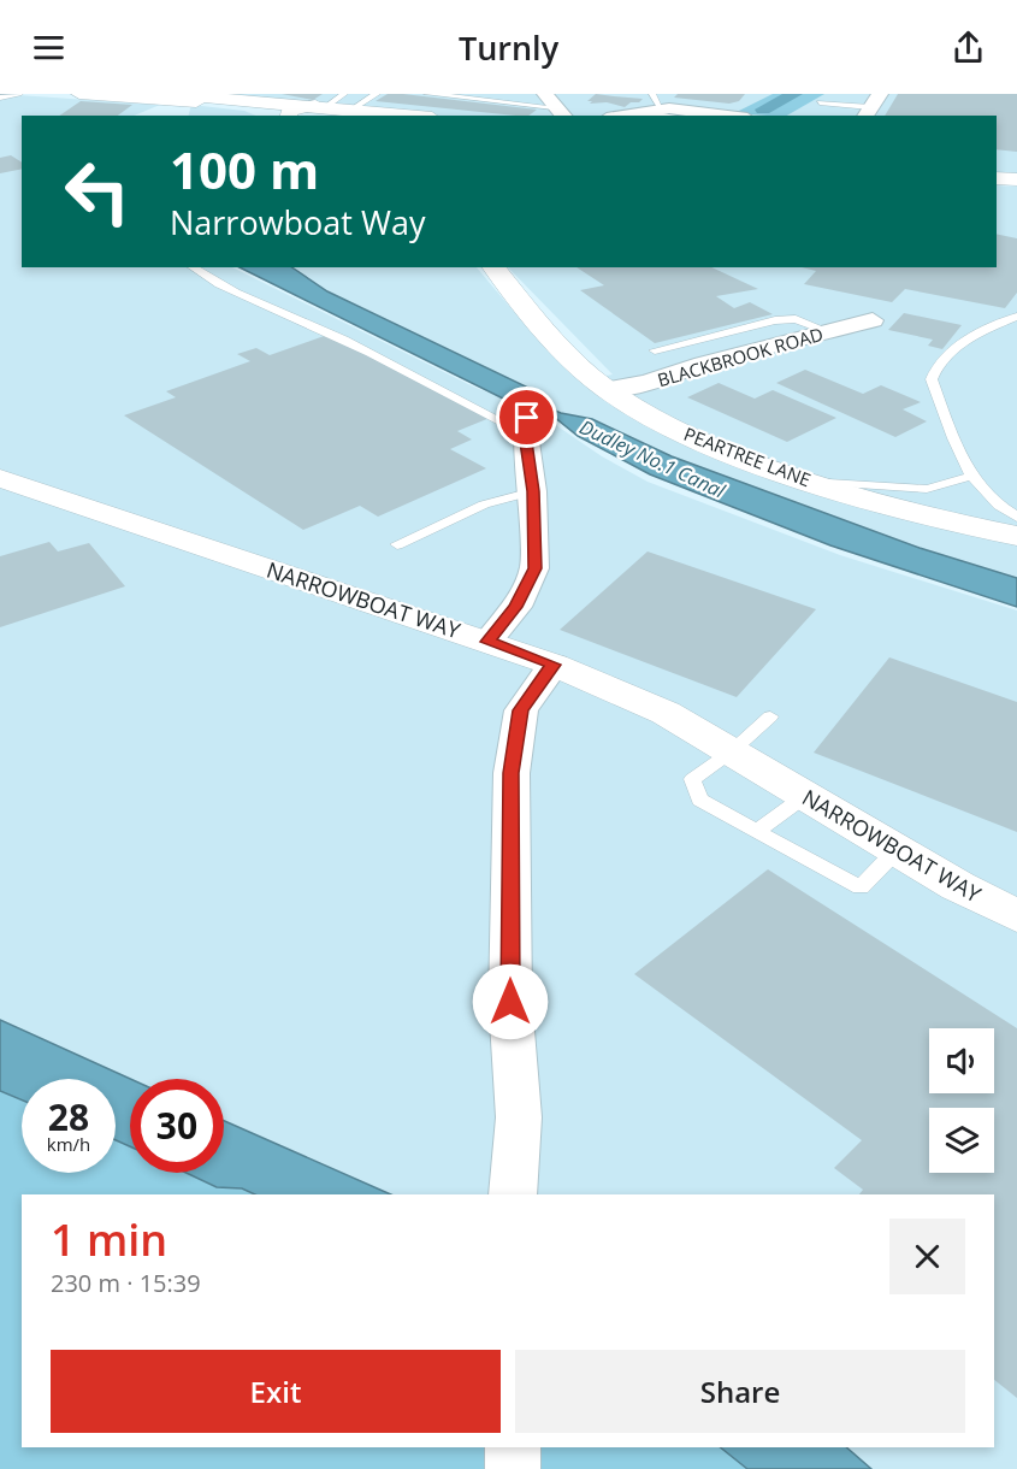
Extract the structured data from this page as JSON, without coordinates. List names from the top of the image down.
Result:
{
  "streets": {
    "main road": ["PEARTREE LANE", "NARROWBOAT WAY"],
    "street": ["BLACKBROOK ROAD"]
  },
  "crossings": [
    ["BLACKBROOK ROAD", "PEARTREE LANE"]
  ],
  "water": ["Dudley No.1 Canal"],
  "page": {
    "header": "Turnly",
    "turn": ["100 m", "Narrowboat Way"],
    "speed": "28 km/h",
    "limit": "30",
    "heading": ["1 min", "230 m · 15:39"],
    "buttons": ["Exit", "Share"]
  }
}
